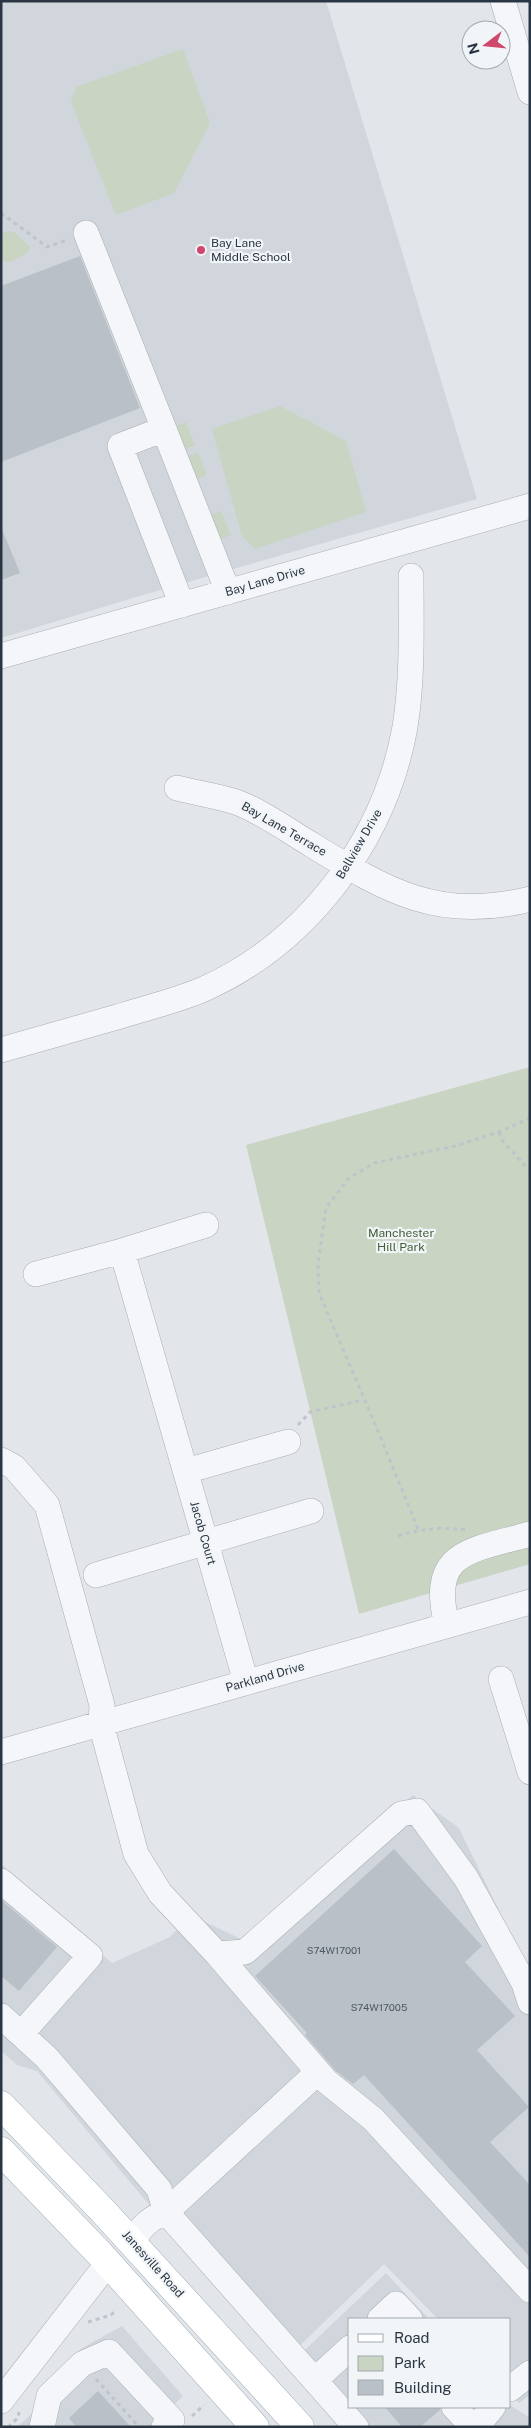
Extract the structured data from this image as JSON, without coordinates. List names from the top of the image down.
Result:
{
  "streets": {
    "main road": ["Janesville Road"],
    "street": [
      "Bay Lane Drive",
      "Bay Lane Terrace",
      "Bellview Drive",
      "Jacob Court",
      "Parkland Drive"
    ]
  },
  "crossings": [
    ["Bay Lane Terrace", "Bellview Drive"],
    ["Jacob Court", "Parkland Drive"]
  ],
  "parks": ["Manchester Hill Park"],
  "places": ["Bay Lane Middle School"],
  "house_numbers": ["S74W17001", "S74W17005"],
  "legend": ["Road", "Park", "Building"],
  "north": "left"
}
